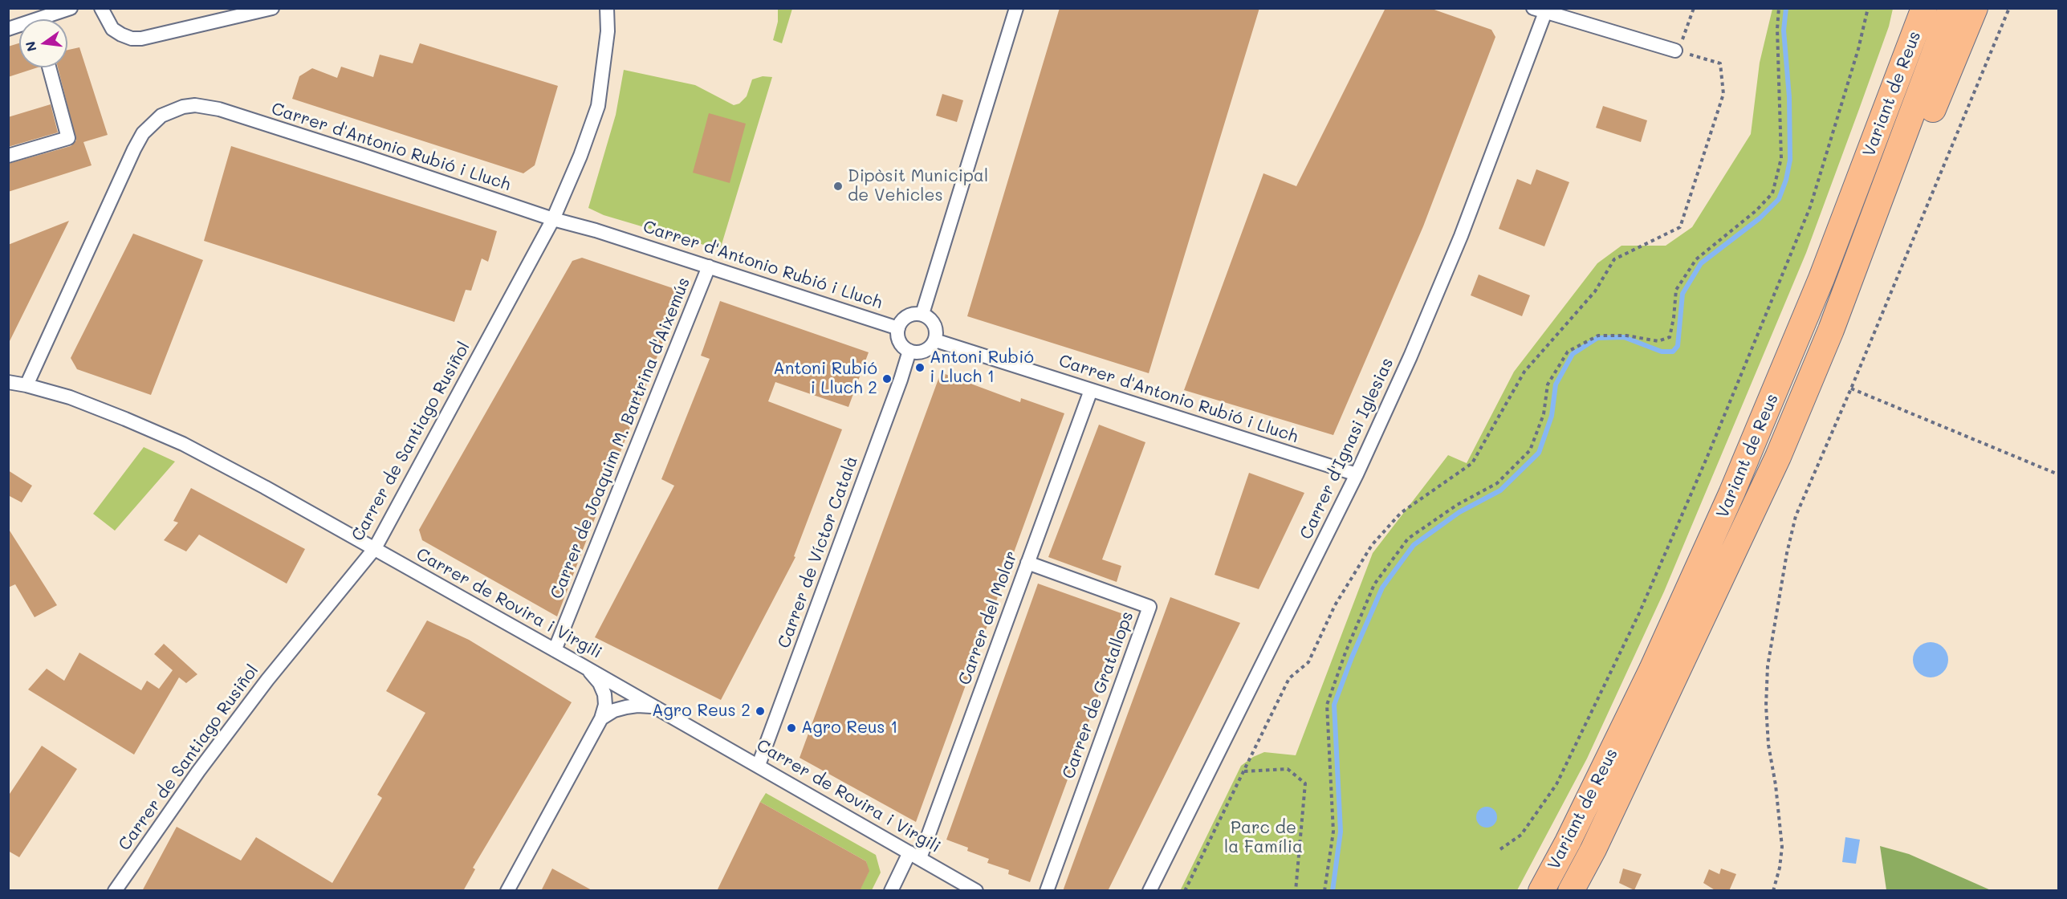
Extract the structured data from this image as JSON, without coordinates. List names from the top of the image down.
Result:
{
  "streets": {
    "highway": ["Variant de Reus"],
    "street": [
      "Carrer d'Antonio Rubió i Lluch",
      "Carrer de Joaquim M. Bartrina d'Aixemús",
      "Carrer de Santiago Rusiñol",
      "Carrer d'Ignasi Iglesias",
      "Carrer de Víctor Català",
      "Carrer de Rovira i Virgili",
      "Carrer del Molar",
      "Carrer de Gratallops"
    ]
  },
  "crossings": [
    ["Carrer d'Antonio Rubió i Lluch", "Carrer de Joaquim M. Bartrina d'Aixemús"],
    ["Carrer d'Antonio Rubió i Lluch", "Carrer de Santiago Rusiñol"],
    ["Carrer d'Antonio Rubió i Lluch", "Carrer d'Ignasi Iglesias"],
    ["Carrer d'Antonio Rubió i Lluch", "Carrer de Víctor Català"],
    ["Carrer d'Antonio Rubió i Lluch", "Carrer de Rovira i Virgili"],
    ["Carrer d'Antonio Rubió i Lluch", "Carrer del Molar"],
    ["Carrer de Joaquim M. Bartrina d'Aixemús", "Carrer de Rovira i Virgili"],
    ["Carrer de Santiago Rusiñol", "Carrer de Rovira i Virgili"],
    ["Carrer de Víctor Català", "Carrer de Rovira i Virgili"],
    ["Carrer de Rovira i Virgili", "Carrer del Molar"],
    ["Carrer del Molar", "Carrer de Gratallops"]
  ],
  "parks": ["Parc de la Família"],
  "places": [
    "Dipòsit Municipal de Vehicles",
    "Antoni Rubió i Lluch 1",
    "Antoni Rubió i Lluch 2",
    "Agro Reus 2",
    "Agro Reus 1"
  ],
  "north": "left"
}
